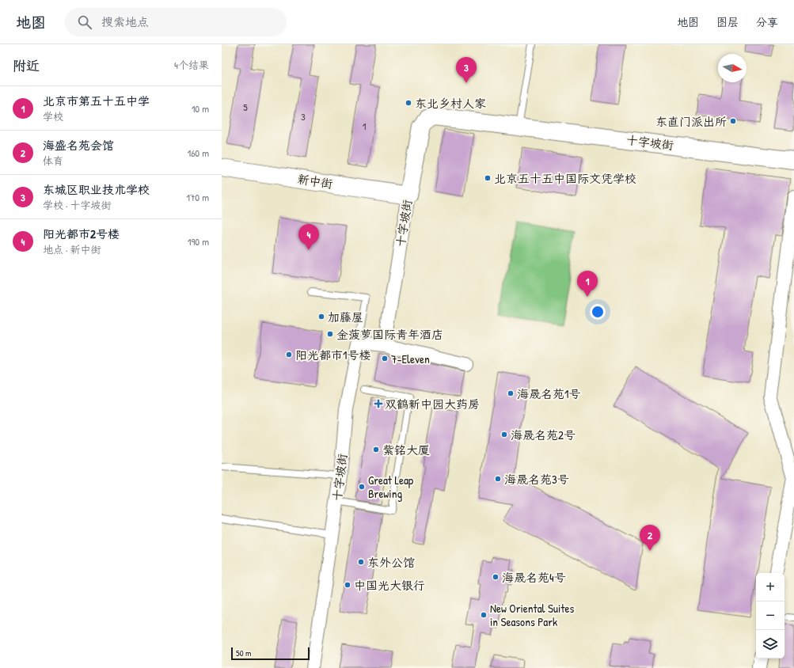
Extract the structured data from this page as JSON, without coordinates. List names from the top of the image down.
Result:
{
  "streets": {
    "street": ["十字坡街", "新中街"]
  },
  "crossings": [
    ["十字坡街", "新中街"]
  ],
  "places": {
    "other": [
      "东北乡村人家",
      "东直门派出所",
      "北京五十五中国际文凭学校",
      "加藤屋",
      "金菠萝国际青年酒店",
      "阳光都市1号楼",
      "7-Eleven",
      "海晟名苑1号",
      "海晟名苑2号",
      "紫铭大厦",
      "海晟名苑3号",
      "Great Leap Brewing",
      "东外公馆",
      "海晟名苑4号",
      "中国光大银行",
      "New Oriental Suites in Seasons Park"
    ],
    "health": ["双鹤新中园大药房"]
  },
  "house_numbers": ["5", "3", "1"],
  "scale_bar": "50 m",
  "north": "right",
  "page": {
    "header": "地图",
    "search": "搜索地点",
    "nav": ["地图", "图层", "分享"],
    "heading": ["附近", "4个结果"],
    "pins": [
      "3",
      "4",
      "1",
      "2"
    ],
    "list": [
      {
        "mark": "1",
        "name": "北京市第五十五中学",
        "note": "学校",
        "value": "10 m"
      },
      {
        "mark": "2",
        "name": "海盛名苑会馆",
        "note": "体育",
        "value": "160 m"
      },
      {
        "mark": "3",
        "name": "东城区职业技术学校",
        "note": "学校 · 十字坡街",
        "value": "170 m"
      },
      {
        "mark": "4",
        "name": "阳光都市2号楼",
        "note": "地点 · 新中街",
        "value": "190 m"
      }
    ],
    "map_buttons": ["+", "−"],
    "scale": "50 m"
  }
}
